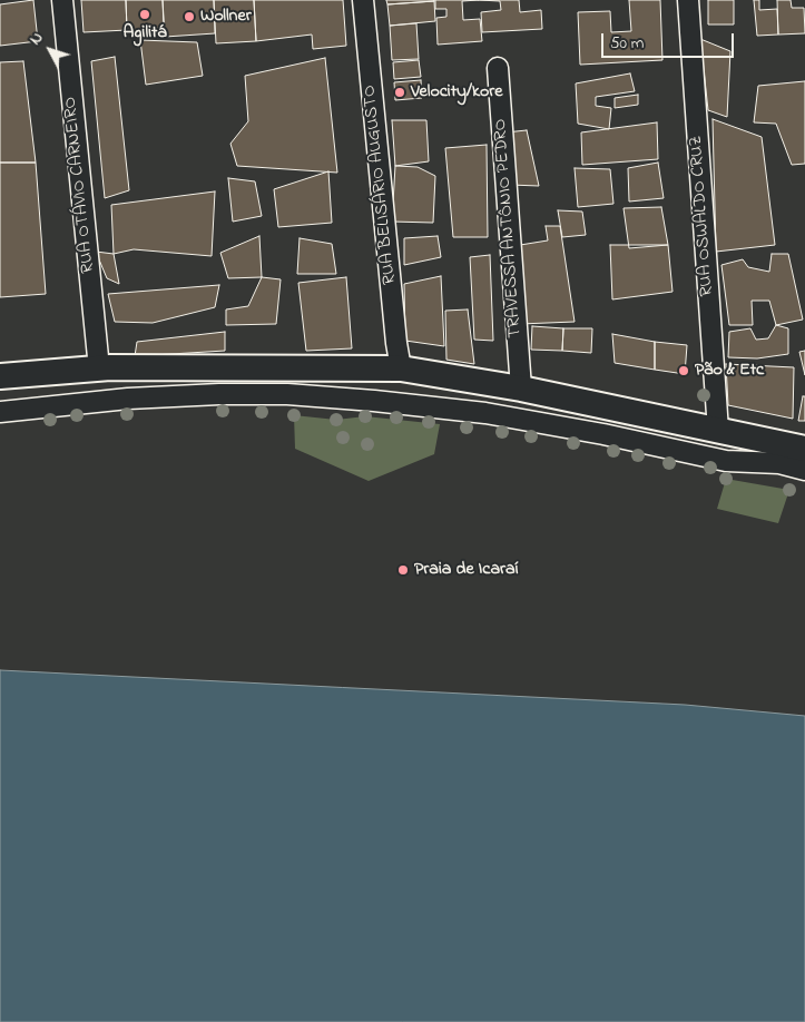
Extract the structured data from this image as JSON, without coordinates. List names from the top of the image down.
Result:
{
  "streets": {
    "street": [
      "RUA OTÁVIO CARNEIRO",
      "RUA BELISÁRIO AUGUSTO",
      "RUA OSWALDO CRUZ",
      "TRAVESSA ANTÔNIO PEDRO"
    ]
  },
  "places": [
    "Agilitá",
    "Wollner",
    "Velocity/kore",
    "Pão & Etc",
    "Praia de Icaraí"
  ],
  "scale_bar": "50 m",
  "north": "top left"
}
